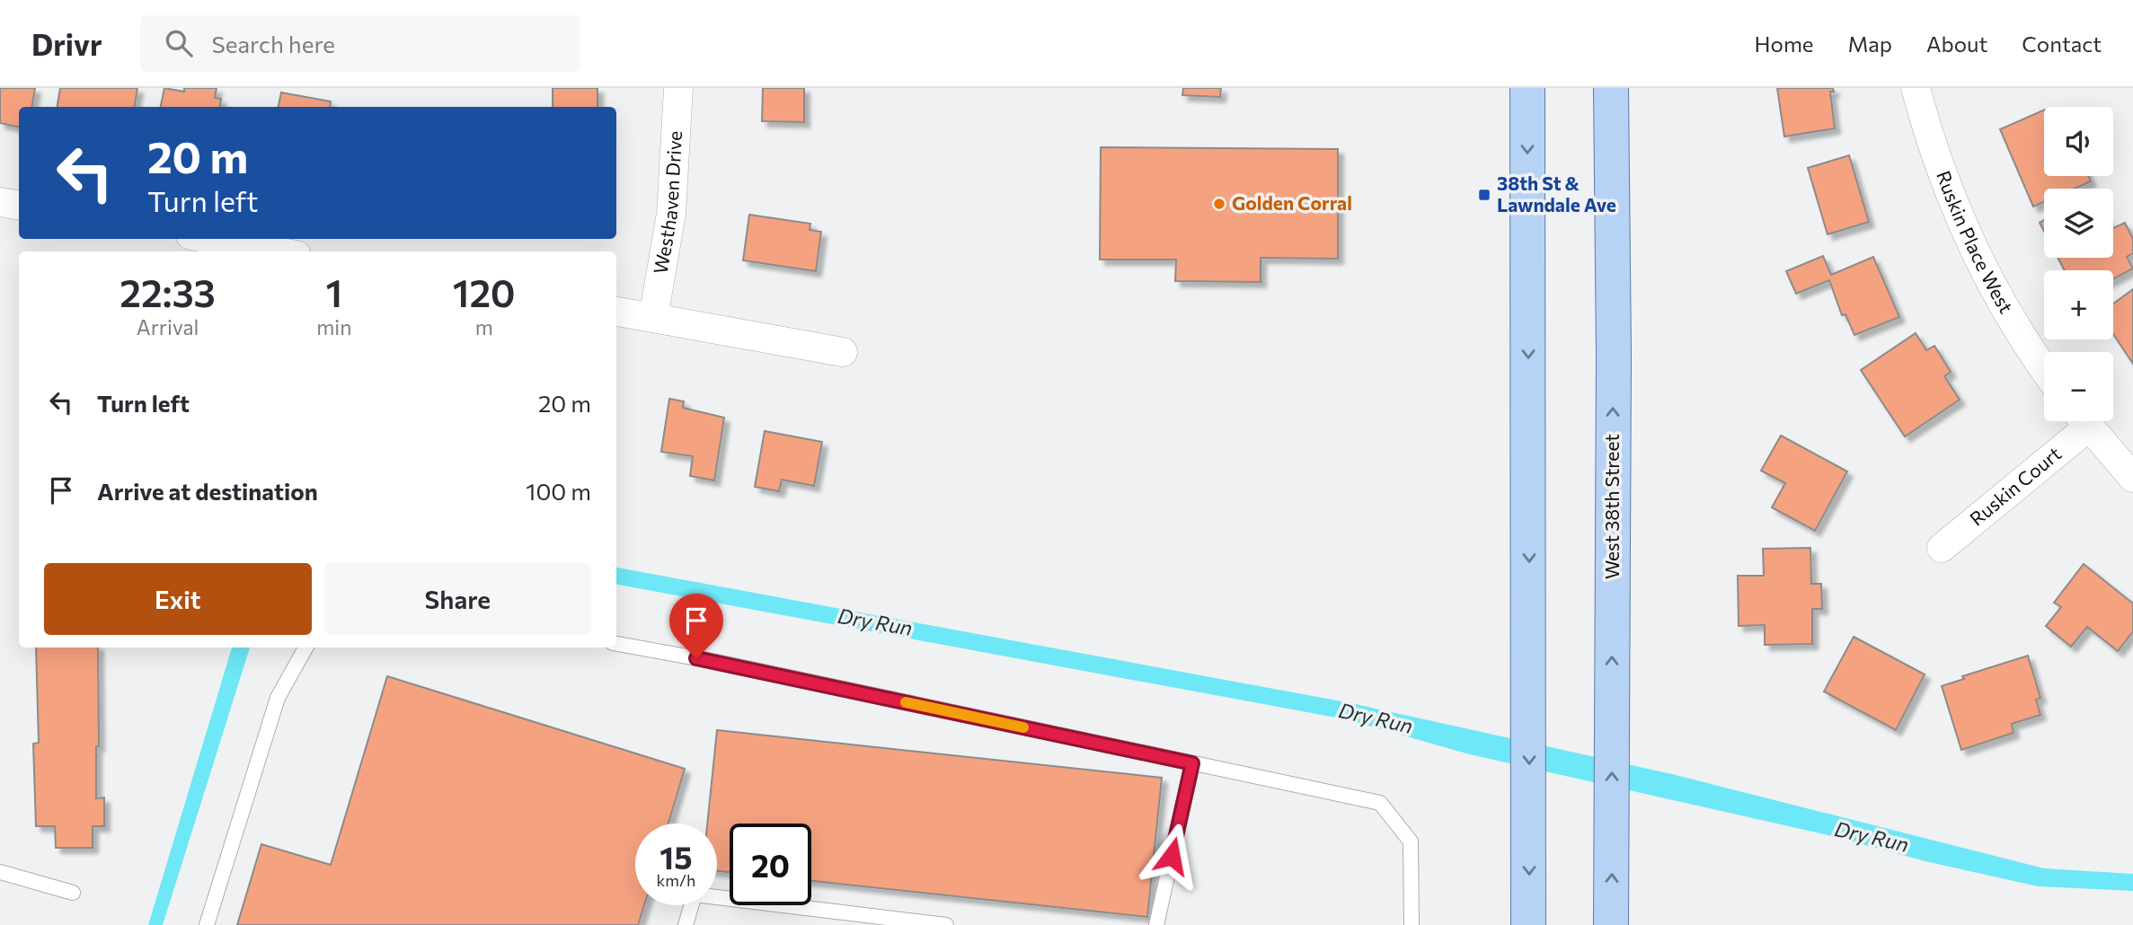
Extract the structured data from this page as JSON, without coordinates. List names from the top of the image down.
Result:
{
  "streets": {
    "main road": ["West 38th Street"],
    "street": ["Westhaven Drive", "Ruskin Place West", "Ruskin Court"]
  },
  "water": ["Dry Run"],
  "places": {
    "transit": ["38th St & Lawndale Ave"],
    "other": ["Golden Corral"]
  },
  "page": {
    "header": "Drivr",
    "search": "Search here",
    "nav": [
      "Home",
      "Map",
      "About",
      "Contact"
    ],
    "map_buttons": ["+", "−"],
    "turn": ["20 m", "Turn left"],
    "eta": [
      "22:33",
      "Arrival",
      "1",
      "min",
      "120",
      "m"
    ],
    "list": [
      {
        "name": "Turn left",
        "value": "20 m"
      },
      {
        "name": "Arrive at destination",
        "value": "100 m"
      }
    ],
    "buttons": ["Exit", "Share"],
    "speed": "15 km/h",
    "limit": "20"
  }
}
